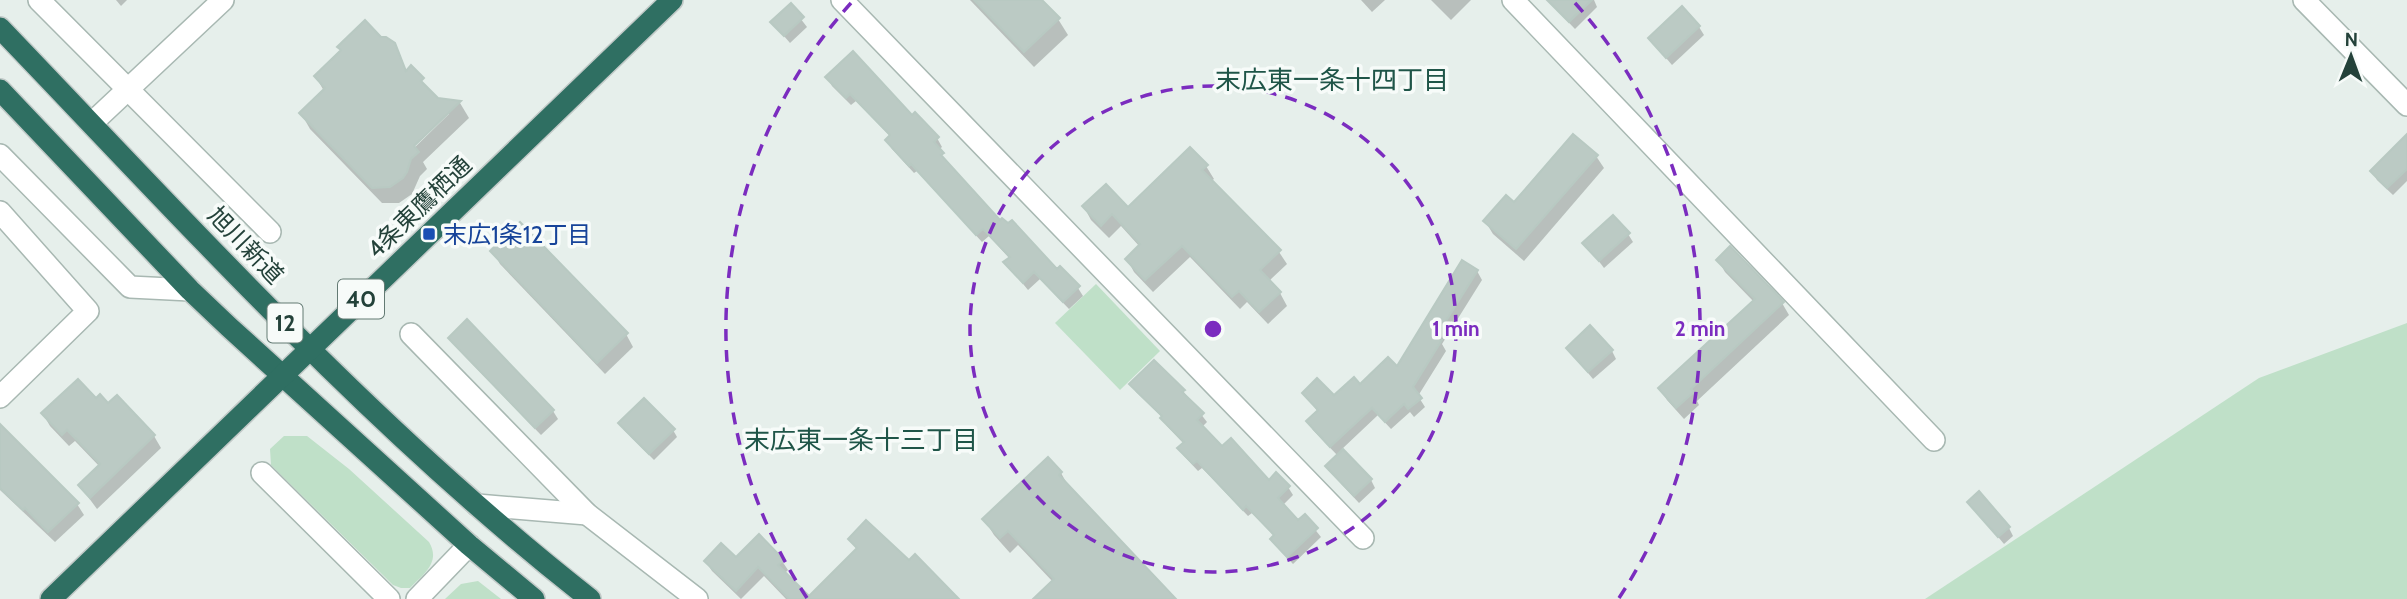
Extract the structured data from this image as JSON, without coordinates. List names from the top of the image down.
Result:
{
  "streets": {
    "highway": [
      "4条東鷹栖通",
      "旭川新道",
      "40",
      "12"
    ]
  },
  "crossings": [
    ["4条東鷹栖通", "旭川新道"],
    ["4条東鷹栖通", "12"]
  ],
  "districts": ["末広東一条十四丁目", "末広東一条十三丁目"],
  "places": {
    "transit": ["末広1条12丁目"]
  },
  "north": "top",
  "rings": ["1 min", "2 min"]
}
